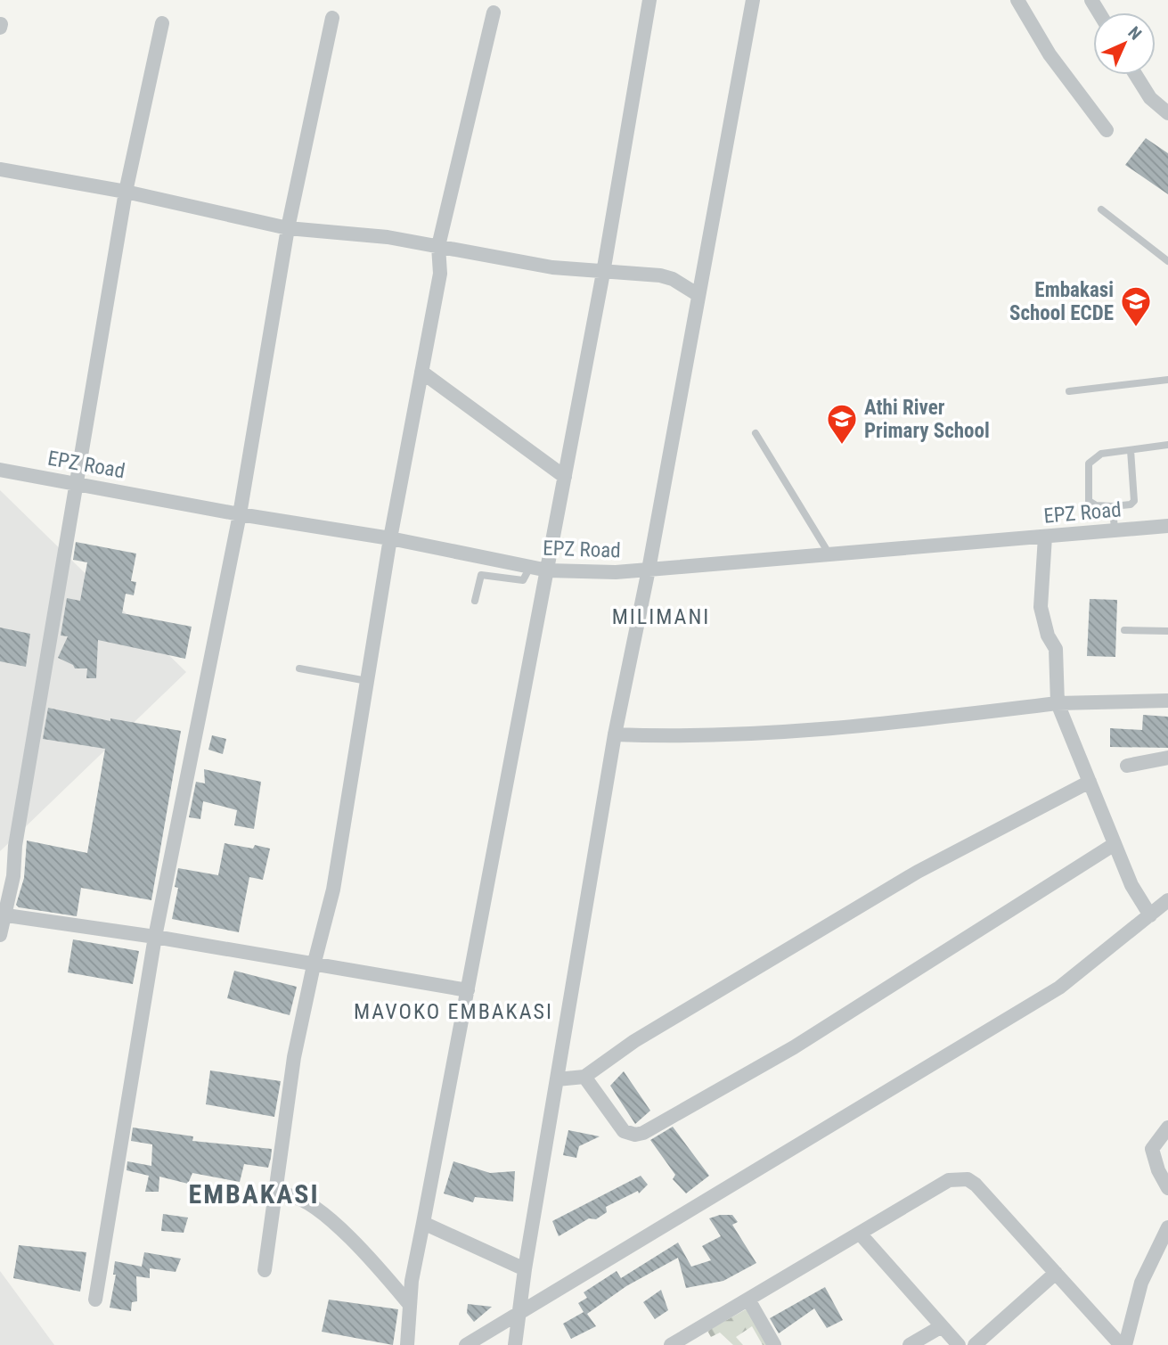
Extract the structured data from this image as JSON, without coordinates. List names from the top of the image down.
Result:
{
  "streets": {
    "street": ["EPZ Road"]
  },
  "districts": ["MILIMANI", "MAVOKO EMBAKASI", "EMBAKASI"],
  "places": {
    "school or university": ["Embakasi School ECDE", "Athi River Primary School"]
  },
  "north": "top right"
}
